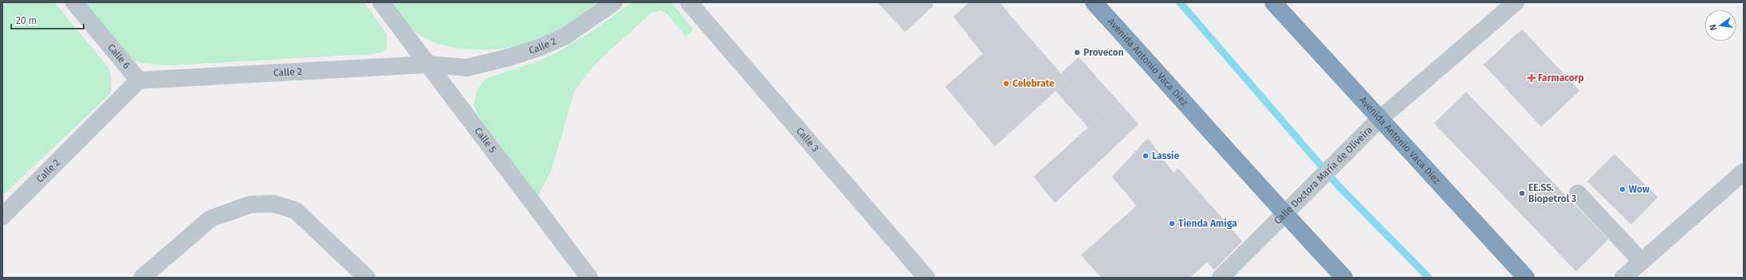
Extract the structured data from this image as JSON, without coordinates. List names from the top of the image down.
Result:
{
  "streets": {
    "highway": ["Avenida Antonio Vaca Diez"],
    "street": [
      "Calle 2",
      "Calle 6",
      "Calle 3",
      "Calle 5",
      "Calle Doctora María de Oliveira"
    ]
  },
  "crossings": [
    ["Calle 2", "Calle 6"],
    ["Calle 2", "Calle 5"],
    ["Avenida Antonio Vaca Diez", "Calle Doctora María de Oliveira"]
  ],
  "places": {
    "other": [
      "Provecon",
      "Celebrate",
      "Lassie",
      "Wow",
      "EE.SS. Biopetrol 3",
      "Tienda Amiga"
    ],
    "health": ["Farmacorp"]
  },
  "scale_bar": "20 m",
  "north": "left"
}
